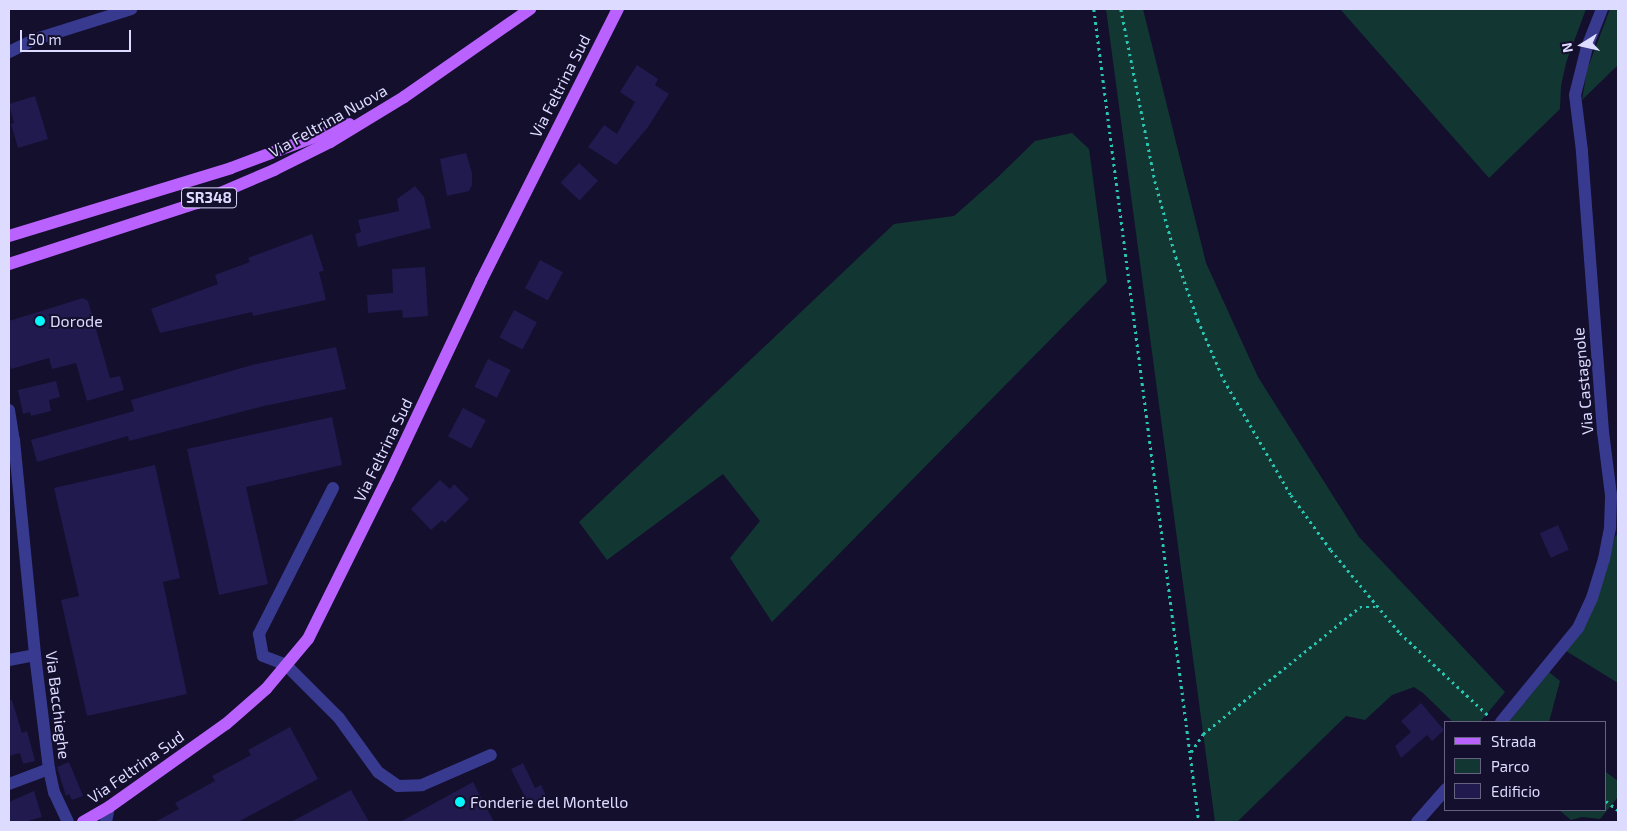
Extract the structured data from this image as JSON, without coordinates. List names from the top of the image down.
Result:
{
  "streets": {
    "main road": ["Via Feltrina Sud", "Via Feltrina Nuova", "SR348"],
    "street": ["Via Castagnole", "Via Bacchieghe"]
  },
  "places": ["Dorode", "Fonderie del Montello"],
  "legend": ["Strada", "Parco", "Edificio"],
  "scale_bar": "50 m",
  "north": "left"
}
